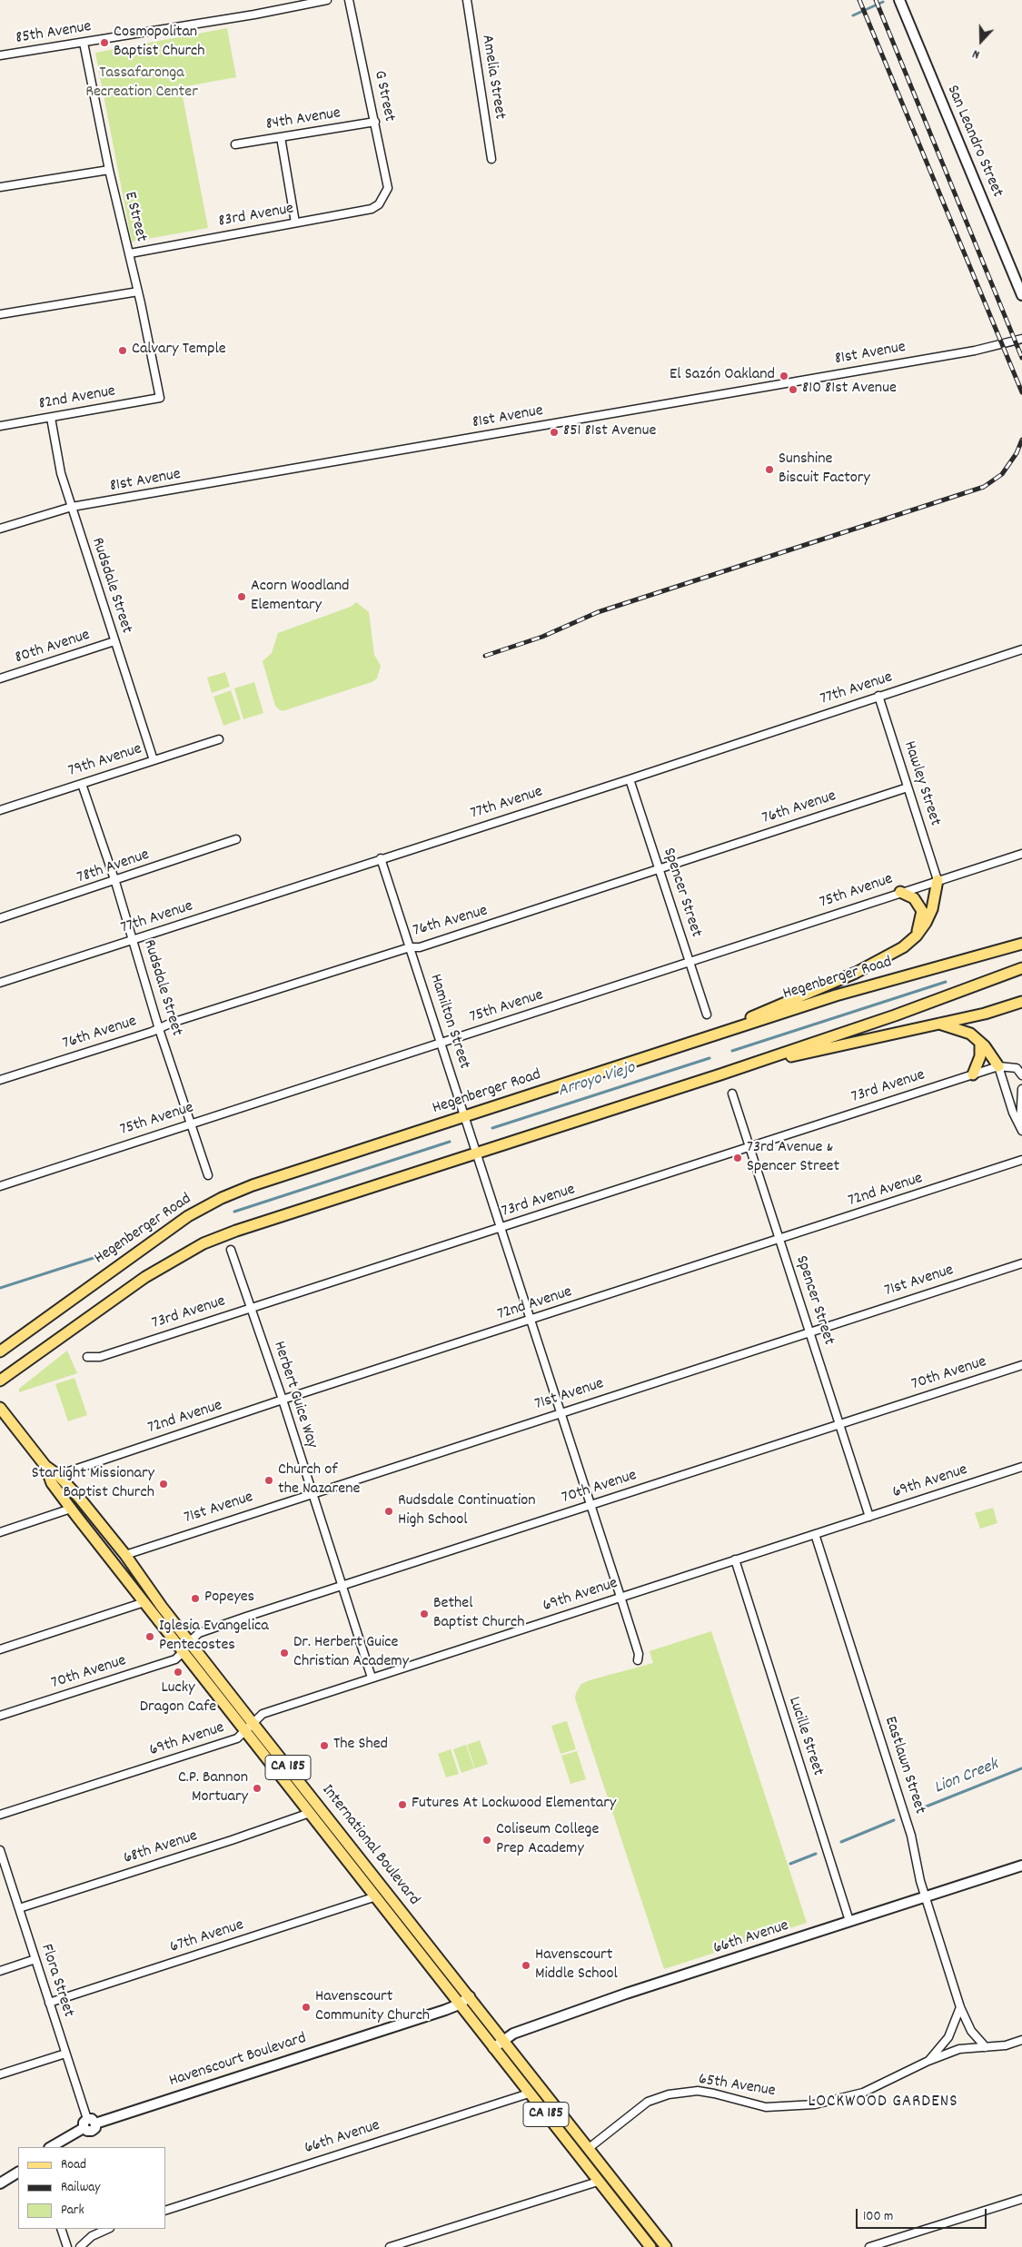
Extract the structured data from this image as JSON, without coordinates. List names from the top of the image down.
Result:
{
  "streets": {
    "main road": ["Hegenberger Road", "CA 185", "International Boulevard"],
    "street": [
      "85th Avenue",
      "Amelia Street",
      "G Street",
      "84th Avenue",
      "San Leandro Street",
      "83rd Avenue",
      "E Street",
      "81st Avenue",
      "82nd Avenue",
      "Rudsdale Street",
      "80th Avenue",
      "77th Avenue",
      "79th Avenue",
      "Hawley Street",
      "76th Avenue",
      "78th Avenue",
      "75th Avenue",
      "Spencer Street",
      "Hamilton Street",
      "73rd Avenue",
      "72nd Avenue",
      "71st Avenue",
      "70th Avenue",
      "Herbert Guice Way",
      "69th Avenue",
      "Lucille Street",
      "Eastlawn Street",
      "68th Avenue",
      "67th Avenue",
      "66th Avenue",
      "Flora Street",
      "Havenscourt Boulevard",
      "65th Avenue"
    ]
  },
  "crossings": [
    ["85th Avenue", "E Street"],
    ["G Street", "84th Avenue"],
    ["G Street", "83rd Avenue"],
    ["83rd Avenue", "E Street"],
    ["E Street", "82nd Avenue"],
    ["81st Avenue", "Rudsdale Street"],
    ["82nd Avenue", "Rudsdale Street"],
    ["Rudsdale Street", "80th Avenue"],
    ["Rudsdale Street", "77th Avenue"],
    ["Rudsdale Street", "79th Avenue"],
    ["Rudsdale Street", "76th Avenue"],
    ["Rudsdale Street", "78th Avenue"],
    ["Rudsdale Street", "75th Avenue"],
    ["77th Avenue", "Hawley Street"],
    ["77th Avenue", "Spencer Street"],
    ["77th Avenue", "Hamilton Street"],
    ["Hawley Street", "76th Avenue"],
    ["Hawley Street", "75th Avenue"],
    ["76th Avenue", "Spencer Street"],
    ["76th Avenue", "Hamilton Street"],
    ["75th Avenue", "Spencer Street"],
    ["75th Avenue", "Hamilton Street"],
    ["Spencer Street", "73rd Avenue"],
    ["Spencer Street", "72nd Avenue"],
    ["Spencer Street", "71st Avenue"],
    ["Spencer Street", "70th Avenue"],
    ["Spencer Street", "69th Avenue"],
    ["Hegenberger Road", "Hamilton Street"],
    ["Hamilton Street", "73rd Avenue"],
    ["Hamilton Street", "72nd Avenue"],
    ["Hamilton Street", "71st Avenue"],
    ["Hamilton Street", "70th Avenue"],
    ["Hamilton Street", "69th Avenue"],
    ["73rd Avenue", "Herbert Guice Way"],
    ["72nd Avenue", "Herbert Guice Way"],
    ["72nd Avenue", "International Boulevard"],
    ["71st Avenue", "Herbert Guice Way"],
    ["71st Avenue", "International Boulevard"],
    ["70th Avenue", "Herbert Guice Way"],
    ["70th Avenue", "International Boulevard"],
    ["Herbert Guice Way", "69th Avenue"],
    ["69th Avenue", "Lucille Street"],
    ["69th Avenue", "Eastlawn Street"],
    ["69th Avenue", "International Boulevard"],
    ["Lucille Street", "66th Avenue"],
    ["Eastlawn Street", "66th Avenue"],
    ["Eastlawn Street", "65th Avenue"],
    ["International Boulevard", "68th Avenue"],
    ["International Boulevard", "67th Avenue"],
    ["International Boulevard", "66th Avenue"],
    ["International Boulevard", "Havenscourt Boulevard"],
    ["International Boulevard", "65th Avenue"],
    ["68th Avenue", "Flora Street"],
    ["67th Avenue", "Flora Street"],
    ["Flora Street", "Havenscourt Boulevard"]
  ],
  "districts": ["LOCKWOOD GARDENS"],
  "water": ["Arroyo Viejo", "Lion Creek"],
  "parks": ["Tassafaronga Recreation Center"],
  "places": [
    "Cosmopolitan Baptist Church",
    "Calvary Temple",
    "El Sazón Oakland",
    "810 81st Avenue",
    "851 81st Avenue",
    "Sunshine Biscuit Factory",
    "Acorn Woodland Elementary",
    "73rd Avenue & Spencer Street",
    "Church of the Nazarene",
    "Starlight Missionary Baptist Church",
    "Rudsdale Continuation High School",
    "Popeyes",
    "Bethel Baptist Church",
    "Iglesia Evangelica Pentecostes",
    "Dr. Herbert Guice Christian Academy",
    "Lucky Dragon Cafe",
    "The Shed",
    "C.P. Bannon Mortuary",
    "Futures At Lockwood Elementary",
    "Coliseum College Prep Academy",
    "Havenscourt Middle School",
    "Havenscourt Community Church"
  ],
  "legend": ["Road", "Railway", "Park"],
  "scale_bar": "100 m",
  "north": "bottom"
}
